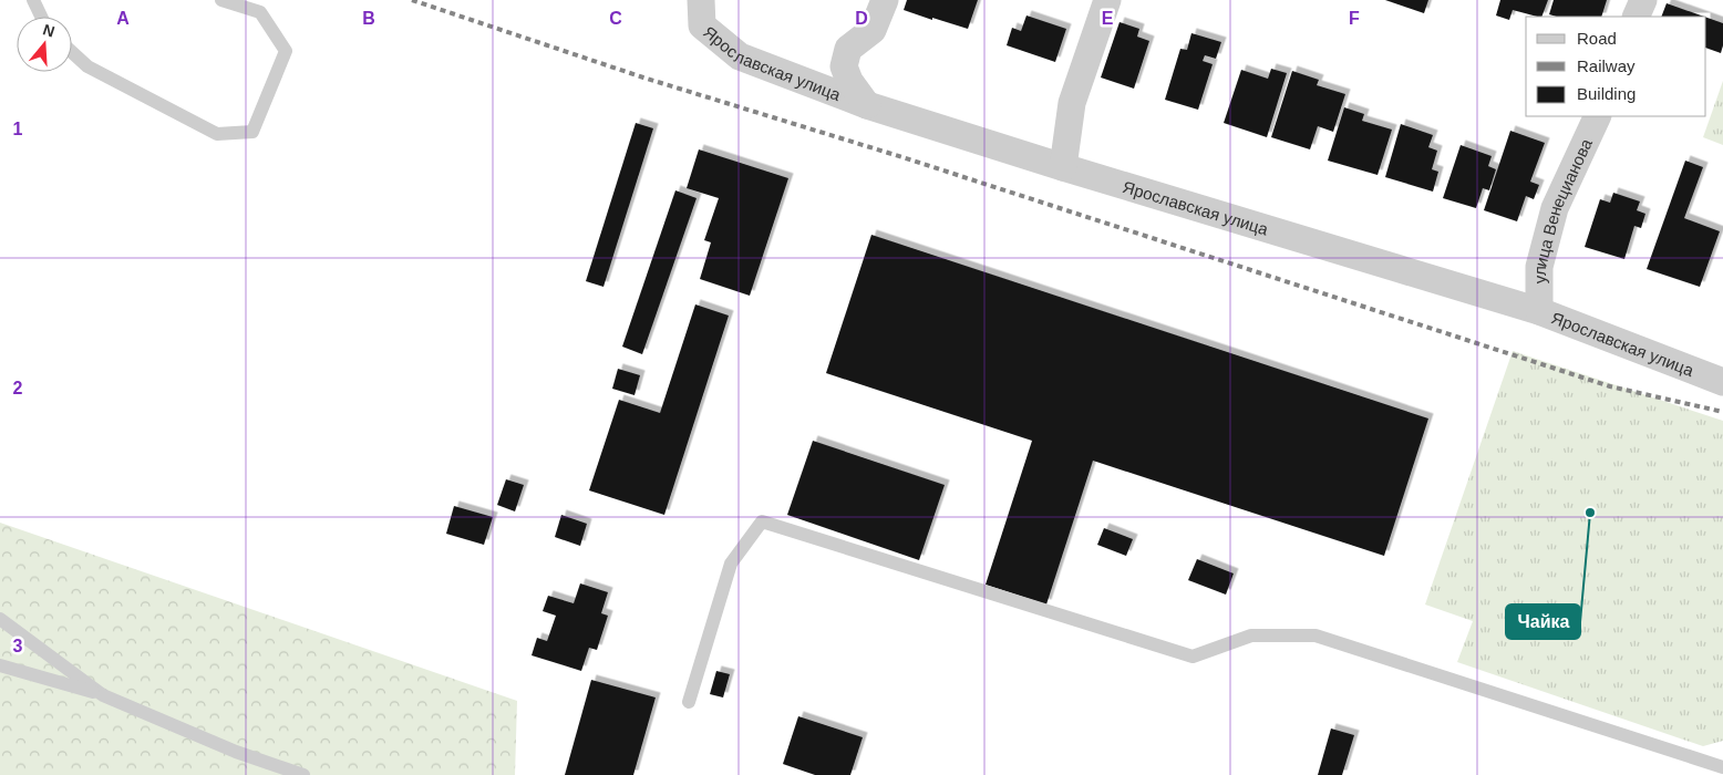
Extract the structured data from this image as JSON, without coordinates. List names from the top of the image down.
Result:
{
  "streets": {
    "street": ["Ярославская улица", "улица Венецианова"]
  },
  "crossings": [
    ["Ярославская улица", "улица Венецианова"]
  ],
  "places": ["Чайка"],
  "legend": ["Road", "Railway", "Building"],
  "north": "top",
  "grid": {
    "columns": [
      "A",
      "B",
      "C",
      "D",
      "E",
      "F"
    ],
    "rows": ["1", "2", "3"]
  }
}
